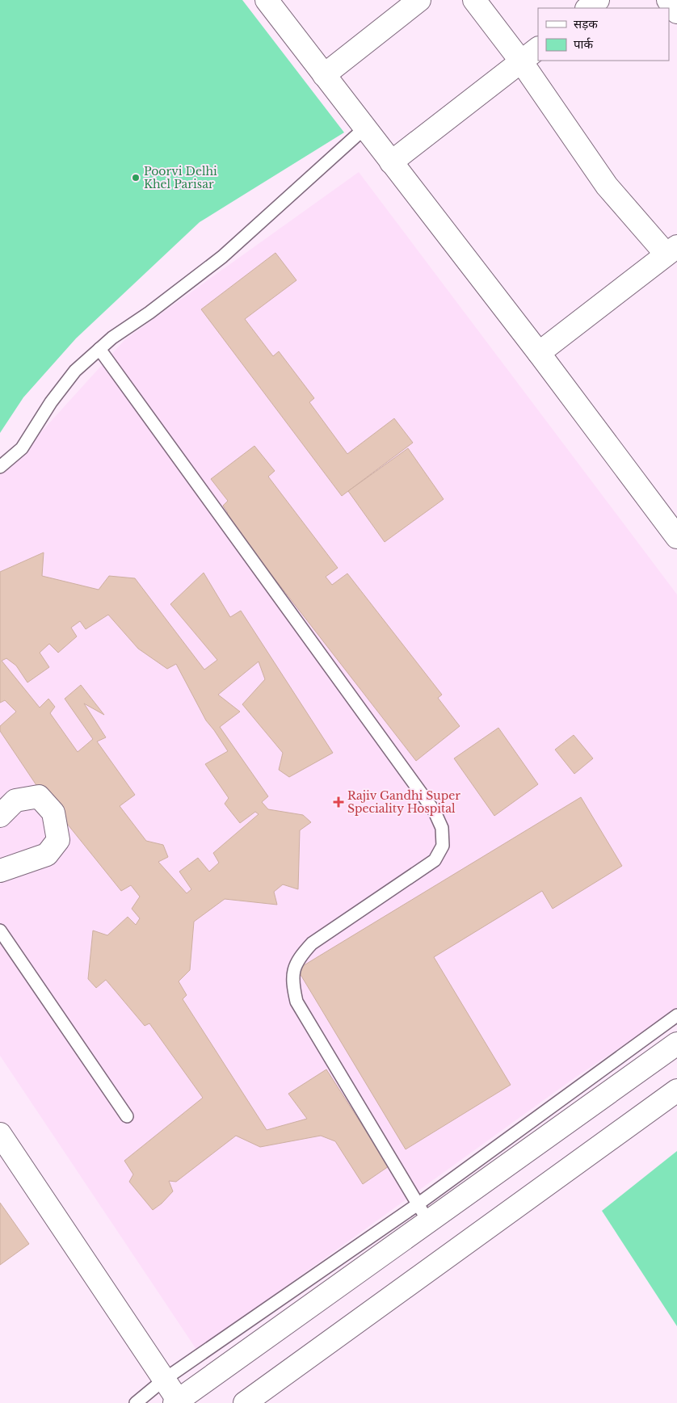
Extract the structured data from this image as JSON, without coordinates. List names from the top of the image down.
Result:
{
  "places": {
    "other": ["Poorvi Delhi Khel Parisar"],
    "health": ["Rajiv Gandhi Super Speciality Hospital"]
  },
  "legend": ["सड़क", "पार्क"]
}
